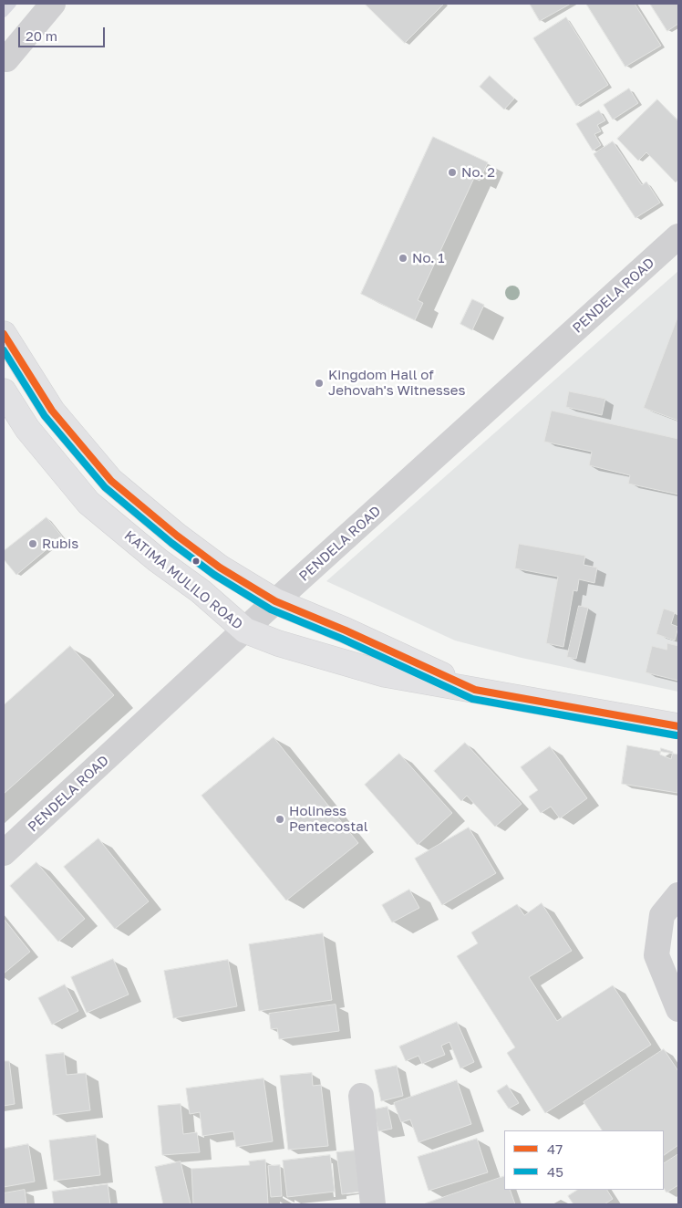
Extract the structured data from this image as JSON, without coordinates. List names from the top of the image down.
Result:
{
  "streets": {
    "main road": ["KATIMA MULILO ROAD"],
    "street": ["PENDELA ROAD"]
  },
  "crossings": [
    ["PENDELA ROAD", "KATIMA MULILO ROAD"]
  ],
  "places": [
    "No. 2",
    "No. 1",
    "Kingdom Hall of Jehovah's Witnesses",
    "Rubis",
    "Holiness Pentecostal"
  ],
  "lines": ["transit line 47", "transit line 45"],
  "legend": ["47", "45"],
  "scale_bar": "20 m"
}
